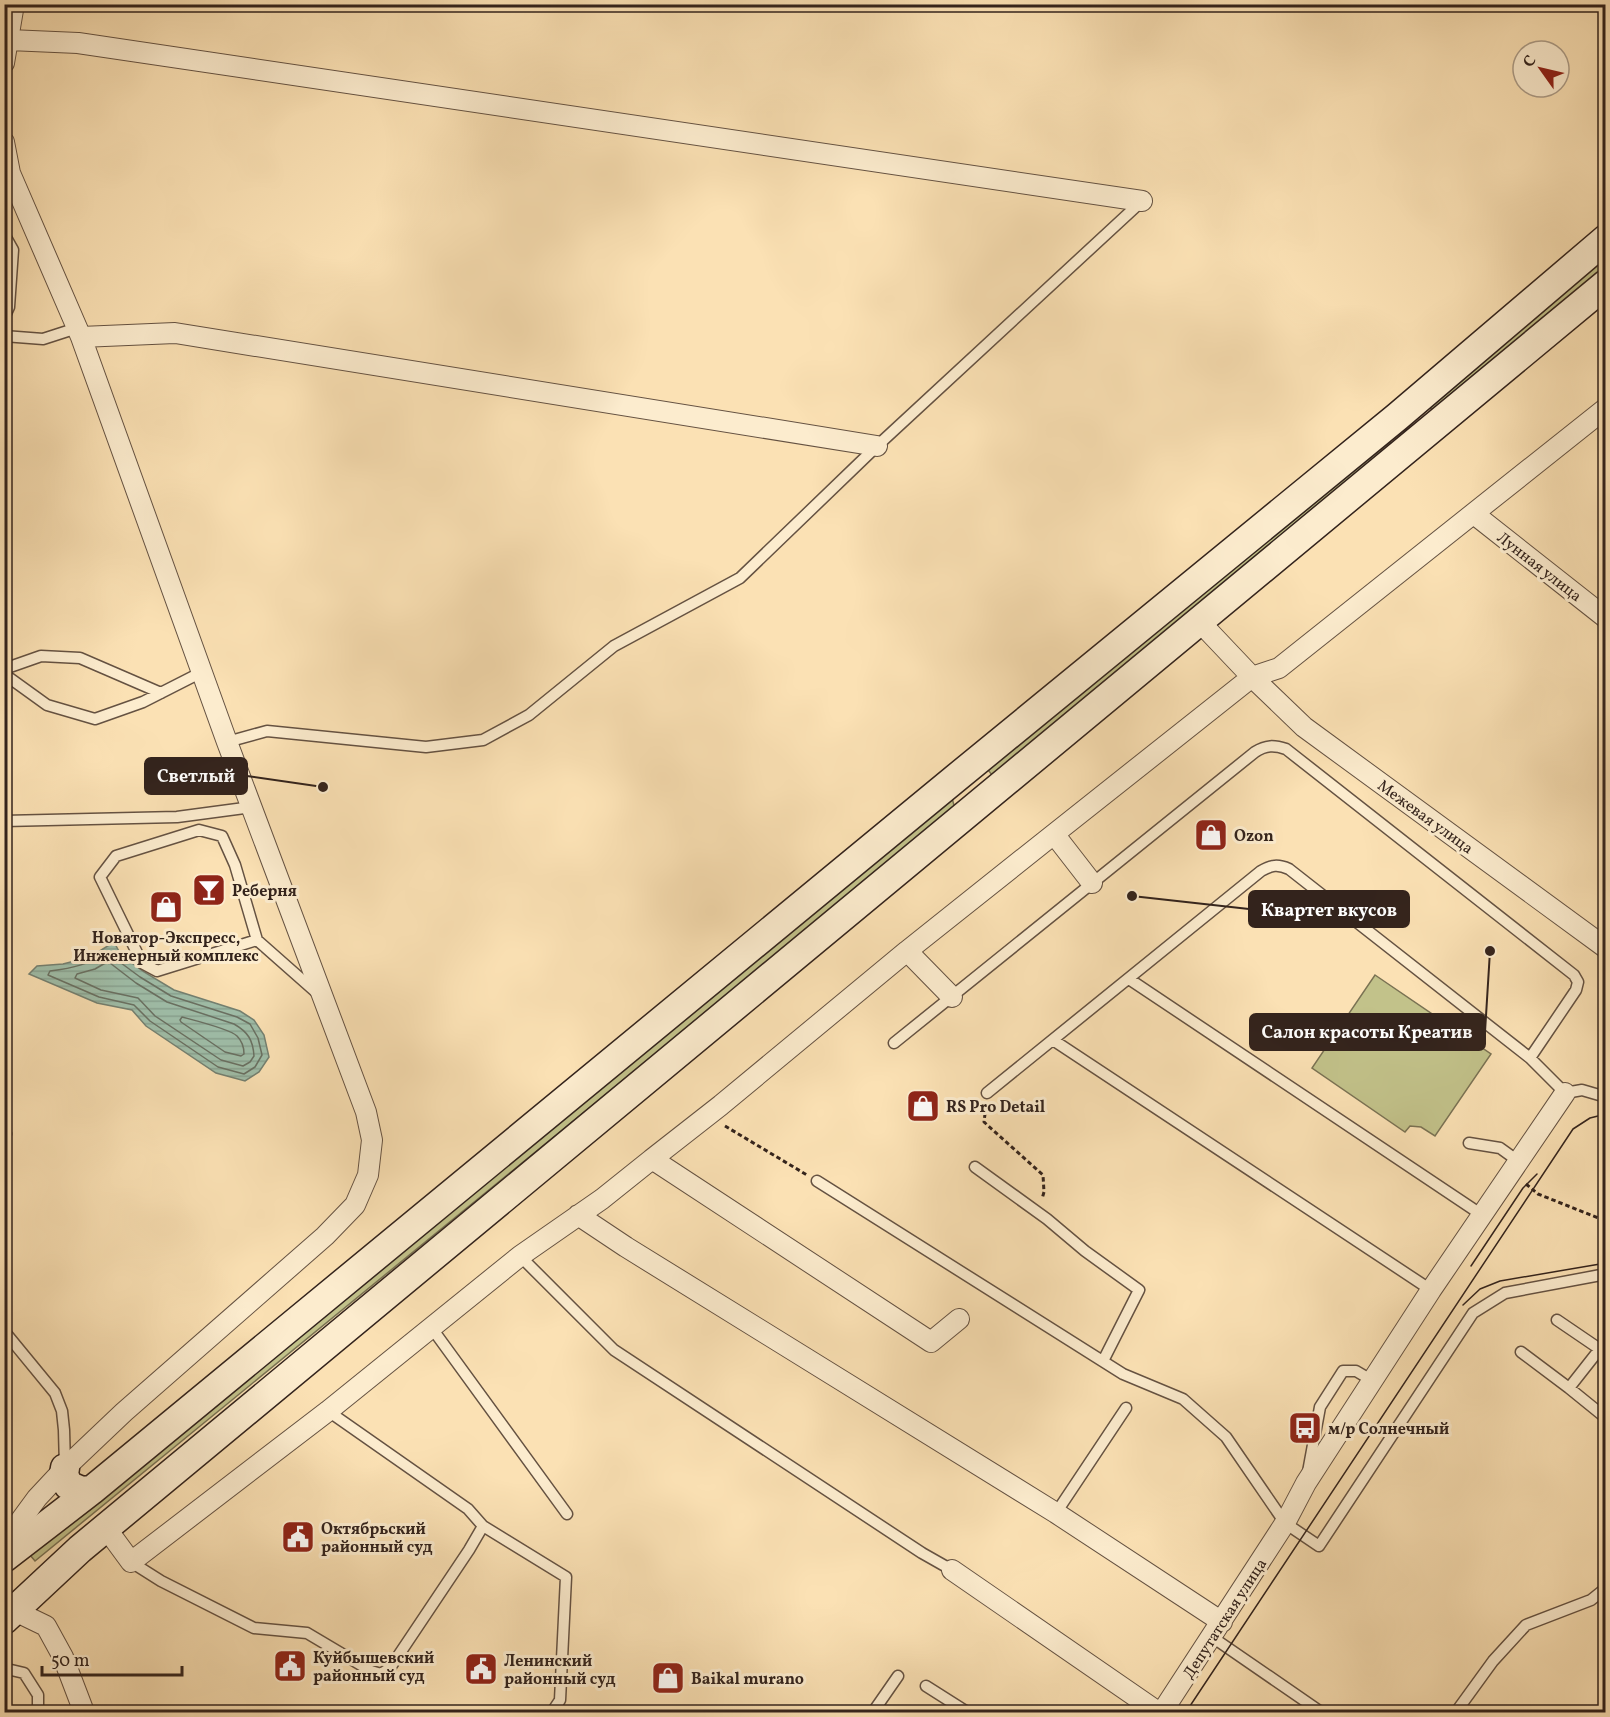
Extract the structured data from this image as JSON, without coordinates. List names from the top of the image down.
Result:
{
  "streets": {
    "street": ["Лунная улица", "Межевая улица", "Депутатская улица"]
  },
  "places": {
    "other": ["Светлый", "Квартет вкусов", "Салон красоты Креатив"],
    "shop": [
      "Ozon",
      "Новатор-Экспресс, Инженерный комплекс",
      "RS Pro Detail",
      "Baikal murano"
    ],
    "bar": ["Реберня"],
    "bus stop": ["м/р Солнечный"],
    "public building": ["Октябрьский районный суд", "Куйбышевский районный суд", "Ленинский районный суд"]
  },
  "scale_bar": "50 m",
  "north": "top left"
}
